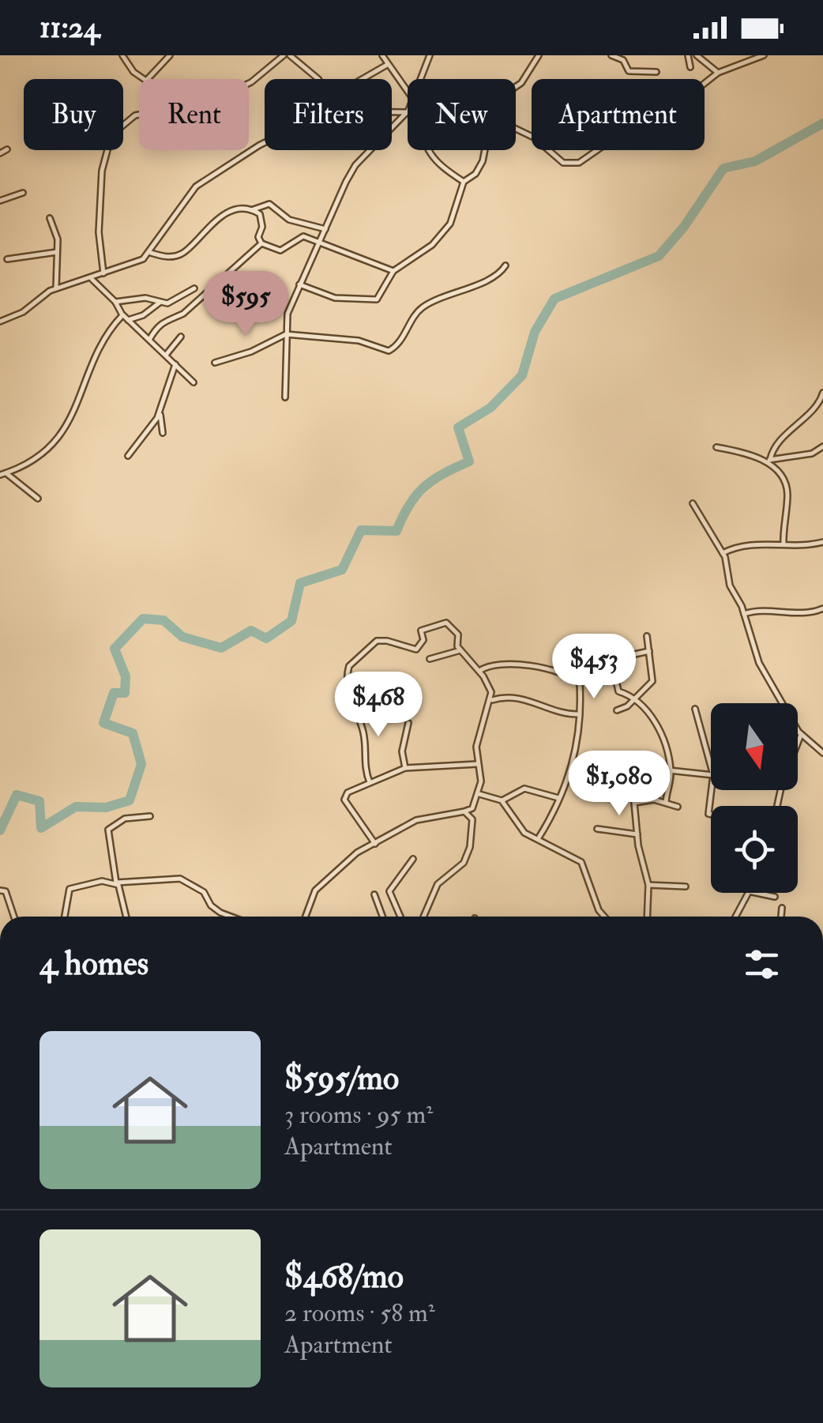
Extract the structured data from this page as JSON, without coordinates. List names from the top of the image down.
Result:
{
  "north": "bottom",
  "page": {
    "status": "11:24",
    "chip": [
      "Buy",
      "Rent",
      "Filters",
      "New",
      "Apartment"
    ],
    "price": [
      "$595",
      "$453",
      "$468",
      "$1,080"
    ],
    "heading": "4 homes",
    "list": [
      {
        "name": "$595/mo",
        "note": "3 rooms · 95 m² · Apartment"
      },
      {
        "name": "$468/mo",
        "note": "2 rooms · 58 m² · Apartment"
      }
    ]
  }
}
